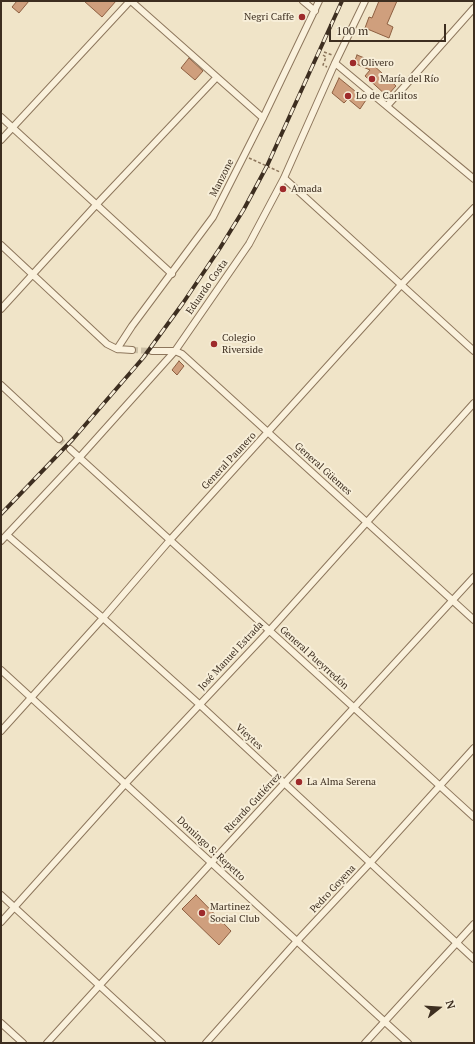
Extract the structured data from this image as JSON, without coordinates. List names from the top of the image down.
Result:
{
  "streets": {
    "street": [
      "Manzone",
      "Eduardo Costa",
      "General Paunero",
      "General Güemes",
      "José Manuel Estrada",
      "General Pueyrredón",
      "Vieytes",
      "Ricardo Gutiérrez",
      "Domingo S. Repetto",
      "Pedro Goyena"
    ]
  },
  "crossings": [
    ["Eduardo Costa", "General Güemes"],
    ["Eduardo Costa", "General Pueyrredón"],
    ["Eduardo Costa", "Vieytes"],
    ["General Paunero", "General Güemes"],
    ["General Paunero", "General Pueyrredón"],
    ["General Paunero", "Vieytes"],
    ["General Paunero", "Domingo S. Repetto"],
    ["General Güemes", "José Manuel Estrada"],
    ["General Güemes", "Ricardo Gutiérrez"],
    ["José Manuel Estrada", "General Pueyrredón"],
    ["José Manuel Estrada", "Vieytes"],
    ["José Manuel Estrada", "Domingo S. Repetto"],
    ["General Pueyrredón", "Ricardo Gutiérrez"],
    ["General Pueyrredón", "Pedro Goyena"],
    ["Vieytes", "Ricardo Gutiérrez"],
    ["Vieytes", "Pedro Goyena"],
    ["Ricardo Gutiérrez", "Domingo S. Repetto"],
    ["Domingo S. Repetto", "Pedro Goyena"]
  ],
  "places": [
    "Negri Caffe",
    "Olivero",
    "María del Río",
    "Lo de Carlitos",
    "Amada",
    "Colegio Riverside",
    "La Alma Serena",
    "Martinez Social Club"
  ],
  "scale_bar": "100 m",
  "north": "right"
}
